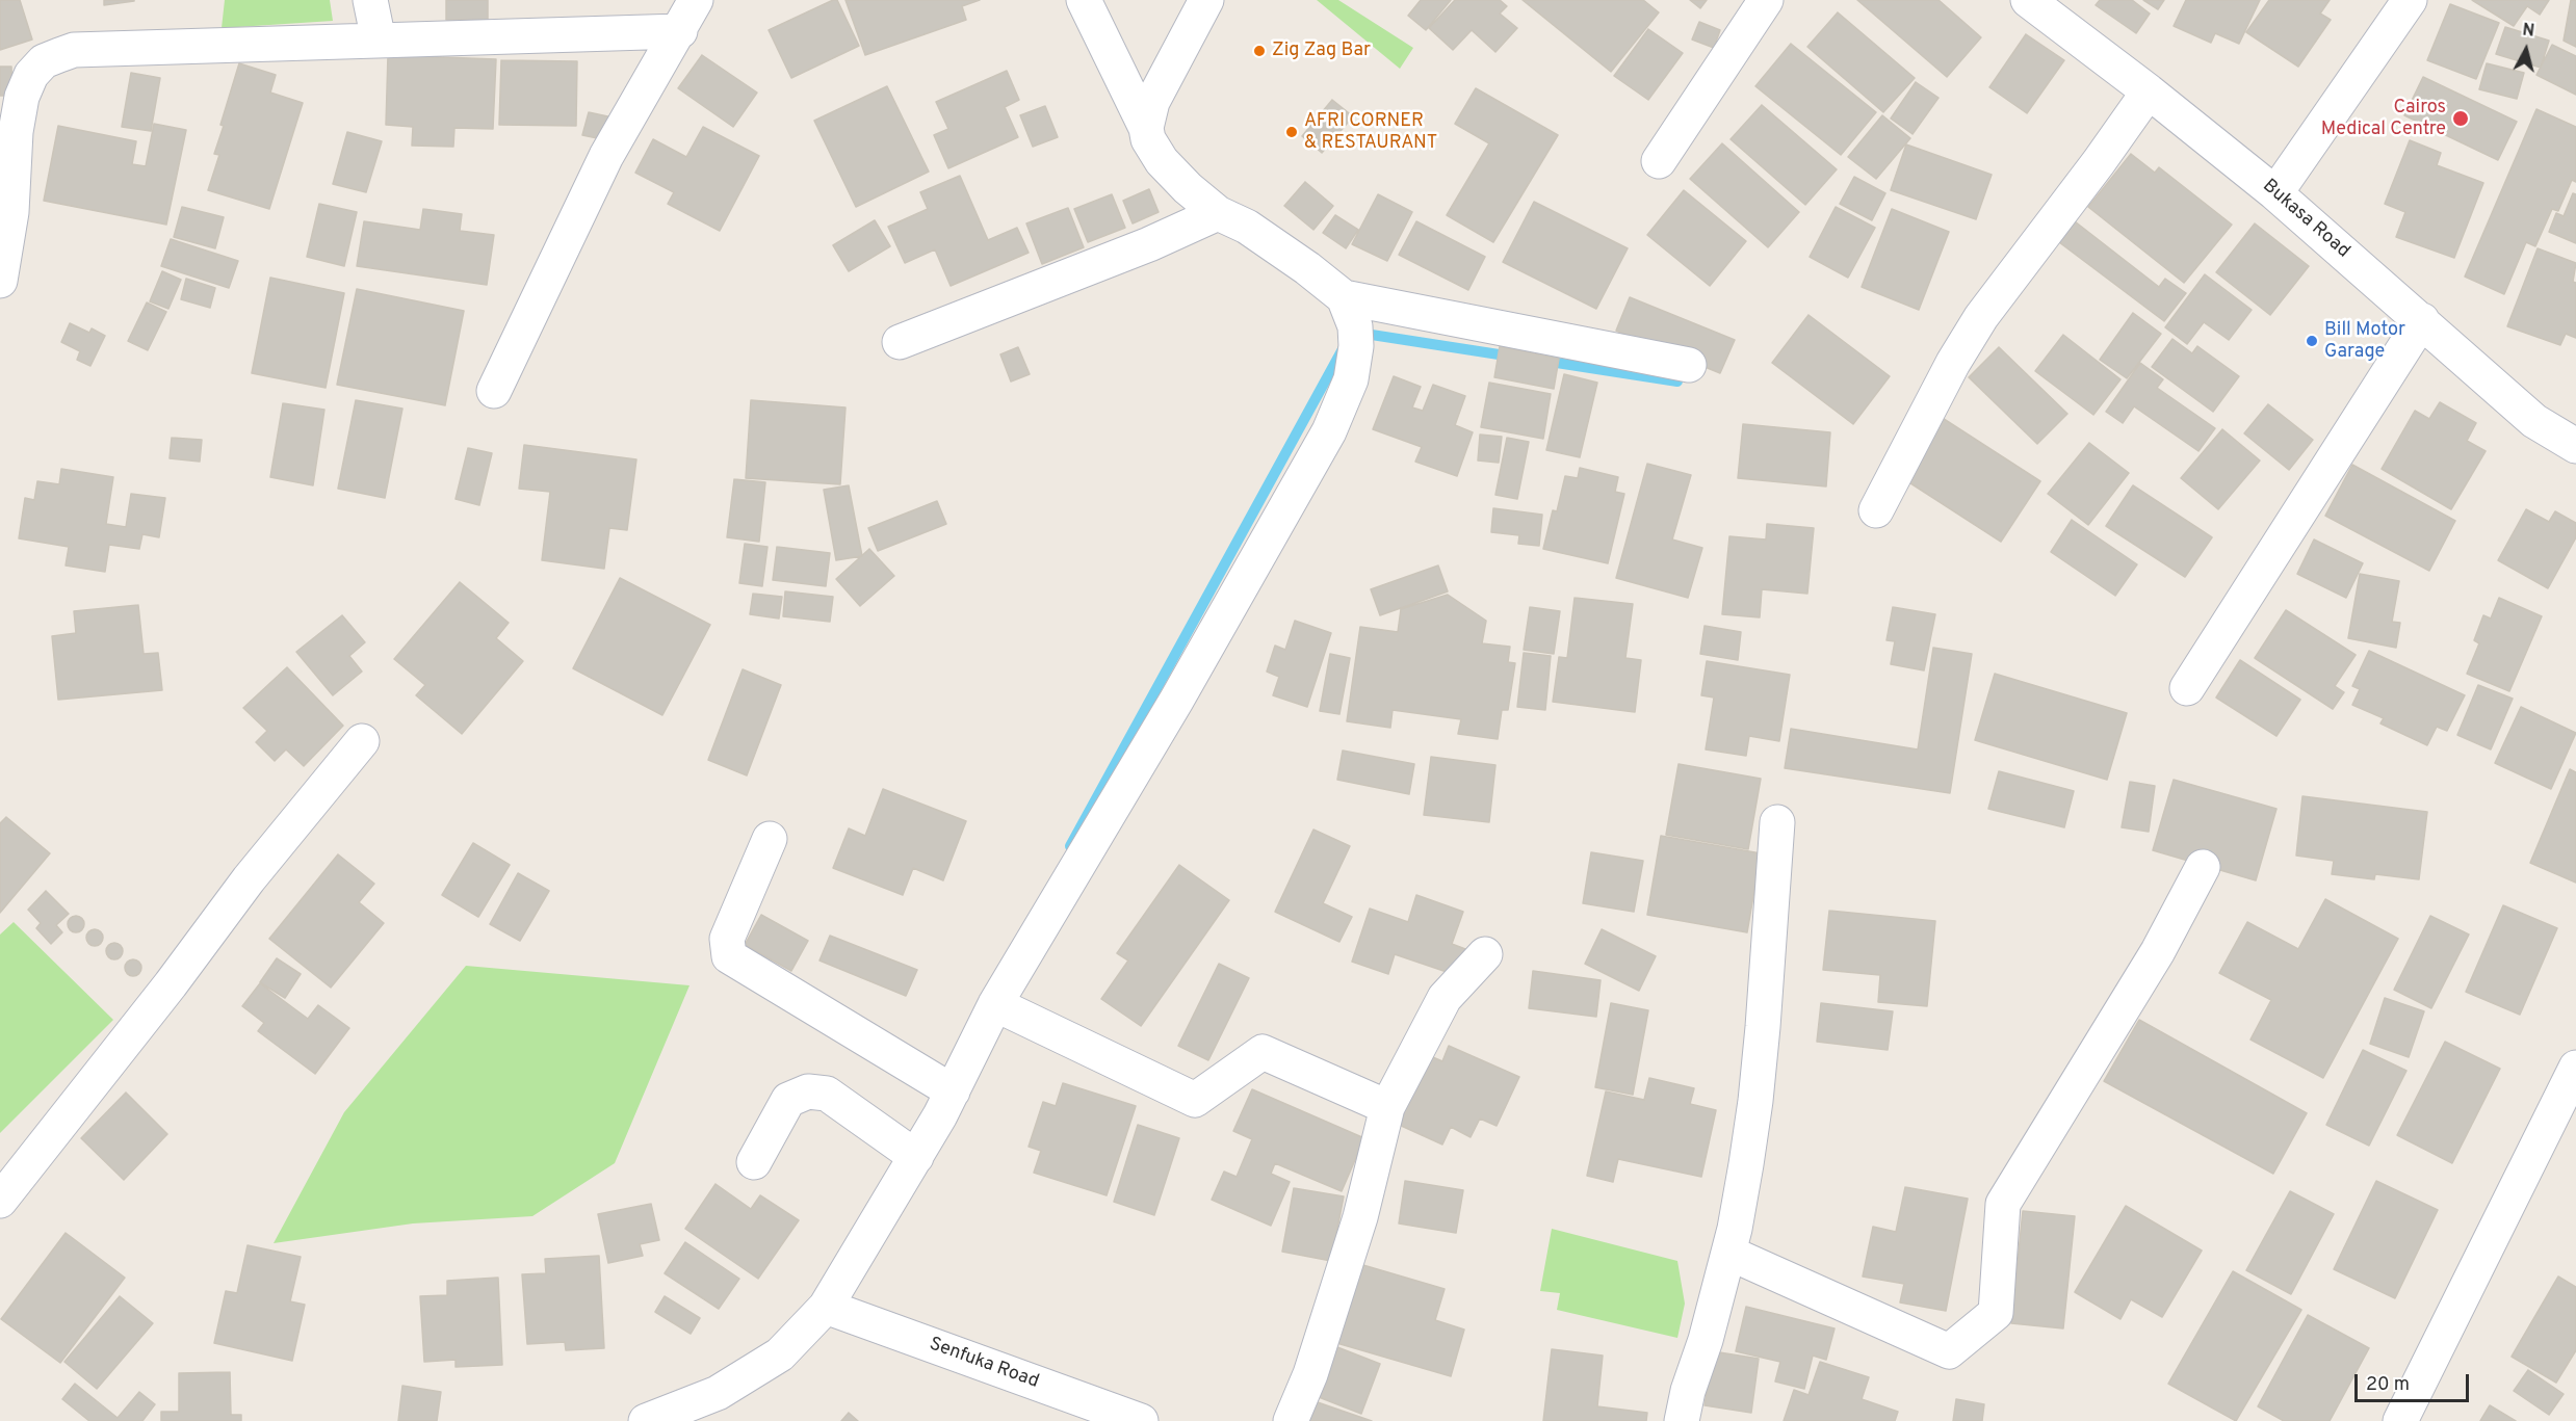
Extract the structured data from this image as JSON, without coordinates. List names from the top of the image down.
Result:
{
  "streets": {
    "street": ["Bukasa Road", "Senfuka Road"]
  },
  "places": [
    "Zig Zag Bar",
    "Cairos Medical Centre",
    "AFRI CORNER & RESTAURANT",
    "Bill Motor Garage"
  ],
  "scale_bar": "20 m",
  "north": "top"
}
